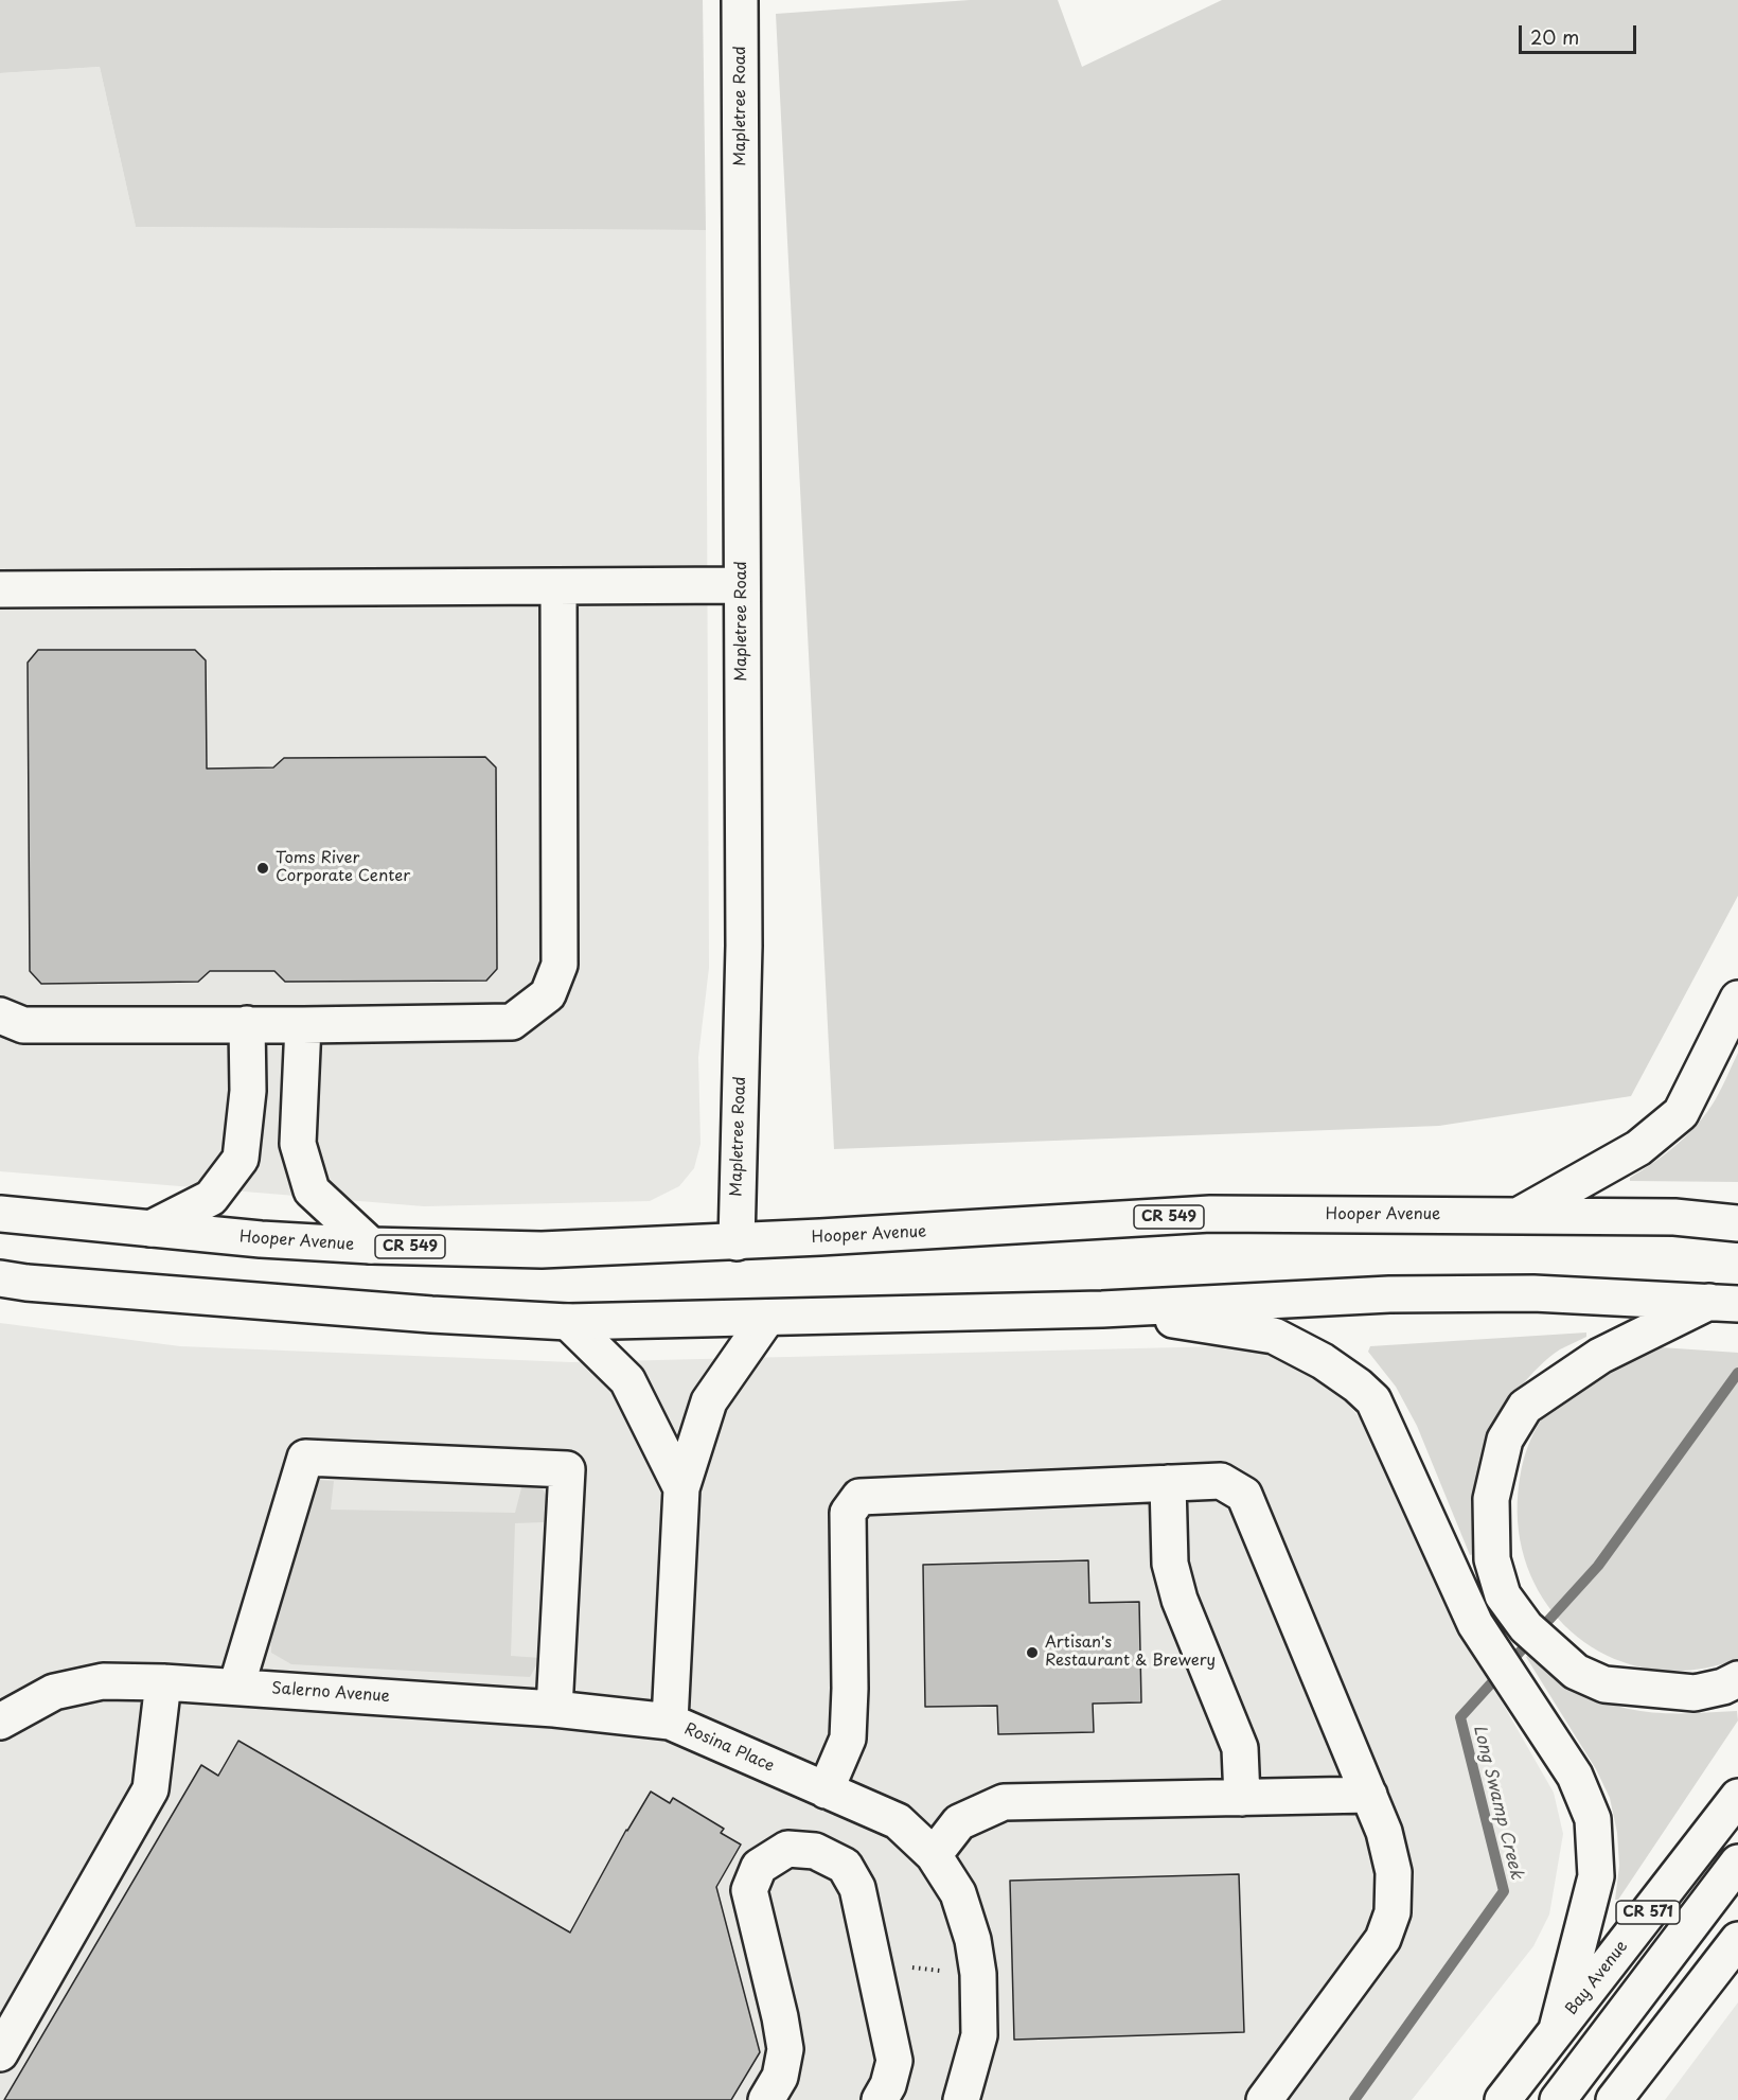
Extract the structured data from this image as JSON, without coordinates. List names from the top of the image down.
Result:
{
  "streets": {
    "main road": [
      "Mapletree Road",
      "Hooper Avenue",
      "CR 549",
      "Salerno Avenue",
      "Rosina Place",
      "CR 571",
      "Bay Avenue"
    ]
  },
  "crossings": [
    ["Mapletree Road", "Hooper Avenue"],
    ["Salerno Avenue", "Rosina Place"]
  ],
  "water": ["Long Swamp Creek"],
  "places": ["Toms River Corporate Center", "Artisan's Restaurant & Brewery"],
  "scale_bar": "20 m"
}
